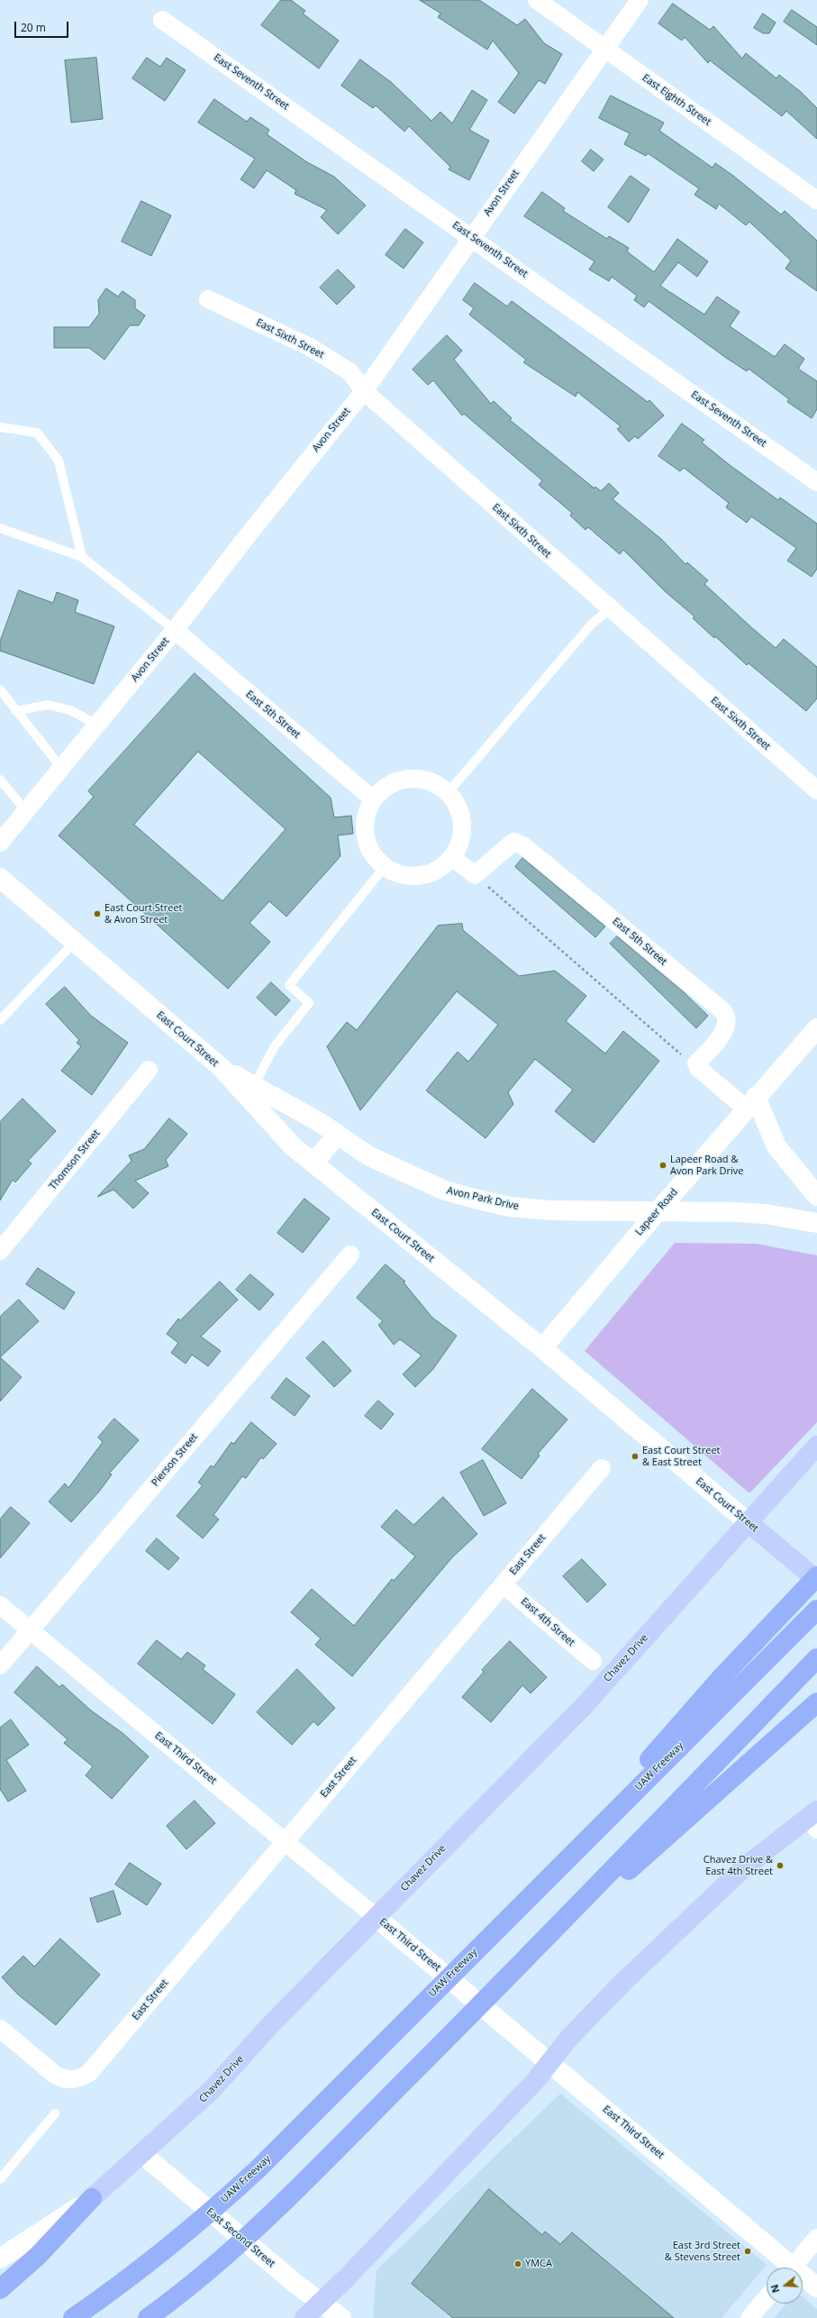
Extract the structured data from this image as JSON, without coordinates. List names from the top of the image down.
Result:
{
  "streets": {
    "highway": ["UAW Freeway"],
    "main road": [
      "East Court Street",
      "Avon Park Drive",
      "Lapeer Road",
      "Chavez Drive",
      "East Third Street",
      "East Second Street"
    ],
    "street": [
      "East Seventh Street",
      "East Eighth Street",
      "Avon Street",
      "East Sixth Street",
      "East 5th Street",
      "Thomson Street",
      "Pierson Street",
      "East Street",
      "East 4th Street"
    ]
  },
  "crossings": [
    ["East Seventh Street", "Avon Street"],
    ["East Eighth Street", "Avon Street"],
    ["Avon Street", "East Sixth Street"],
    ["Avon Street", "East 5th Street"],
    ["East Court Street", "Avon Park Drive"],
    ["East Court Street", "Lapeer Road"],
    ["East Court Street", "Chavez Drive"],
    ["Avon Park Drive", "Lapeer Road"],
    ["Pierson Street", "East Third Street"],
    ["East Street", "East 4th Street"],
    ["East Street", "East Third Street"],
    ["Chavez Drive", "East Third Street"],
    ["Chavez Drive", "East Second Street"]
  ],
  "places": [
    "East Court Street & Avon Street",
    "Lapeer Road & Avon Park Drive",
    "East Court Street & East Street",
    "Chavez Drive & East 4th Street",
    "East 3rd Street & Stevens Street",
    "YMCA"
  ],
  "scale_bar": "20 m",
  "north": "left"
}
